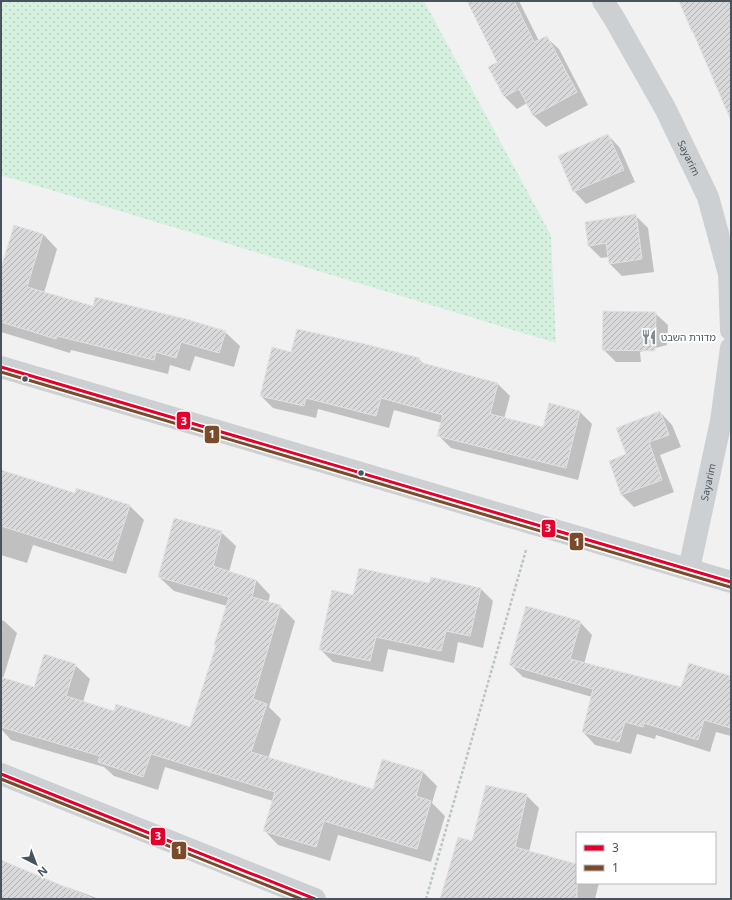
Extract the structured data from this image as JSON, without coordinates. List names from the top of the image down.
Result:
{
  "streets": {
    "street": ["Sayarim"]
  },
  "places": {
    "restaurant": ["מדורת השבט"]
  },
  "lines": ["transit line 3", "transit line 1"],
  "legend": ["3", "1"],
  "north": "bottom right"
}
